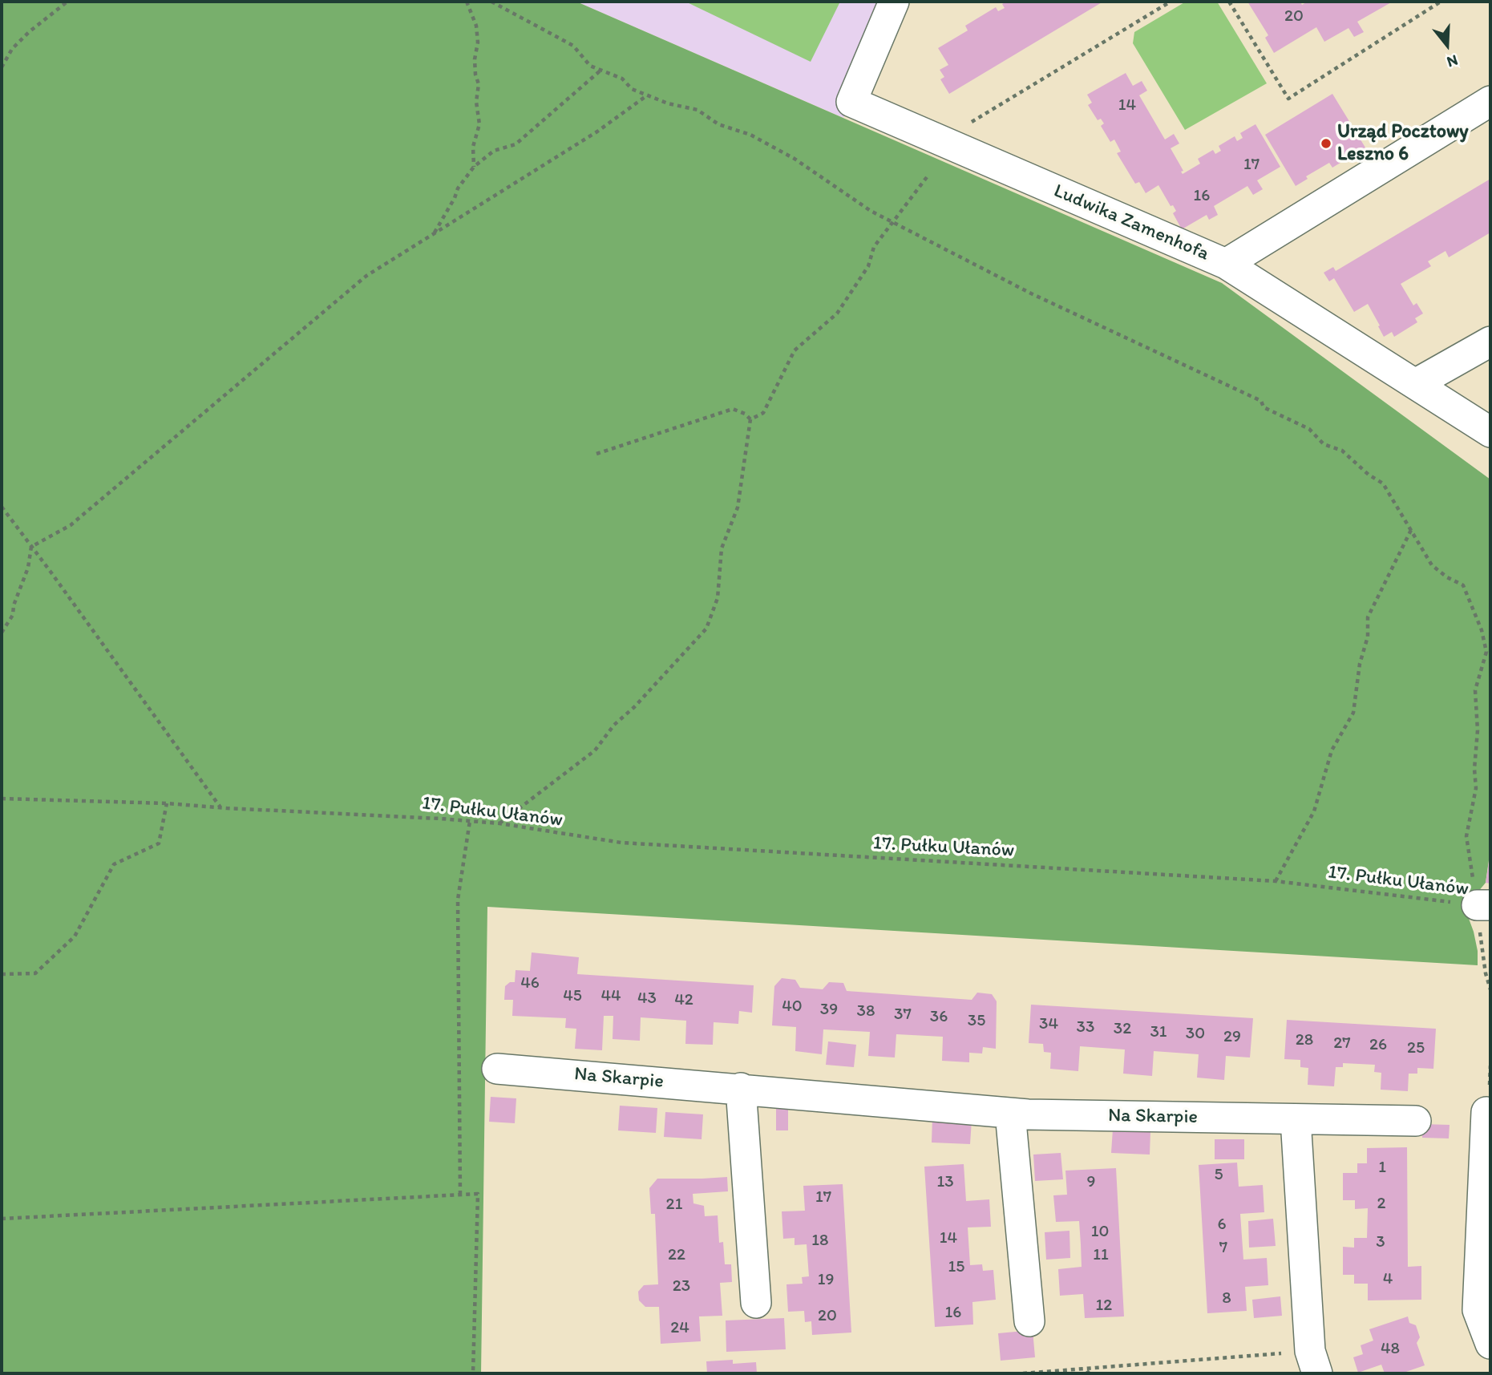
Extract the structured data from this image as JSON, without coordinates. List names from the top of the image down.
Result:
{
  "streets": {
    "street": ["Ludwika Zamenhofa", "Na Skarpie"],
    "path": ["17. Pułku Ułanów"]
  },
  "places": ["Urząd Pocztowy Leszno 6"],
  "house_numbers": [
    "20",
    "14",
    "17",
    "16",
    "46",
    "45",
    "44",
    "43",
    "42",
    "40",
    "39",
    "38",
    "37",
    "36",
    "35",
    "34",
    "33",
    "32",
    "31",
    "30",
    "29",
    "28",
    "27",
    "26",
    "25",
    "1",
    "5",
    "13",
    "9",
    "17",
    "2",
    "21",
    "6",
    "10",
    "14",
    "18",
    "3",
    "7",
    "22",
    "11",
    "15",
    "4",
    "19",
    "23",
    "8",
    "12",
    "16",
    "20",
    "24",
    "48"
  ],
  "north": "bottom"
}
